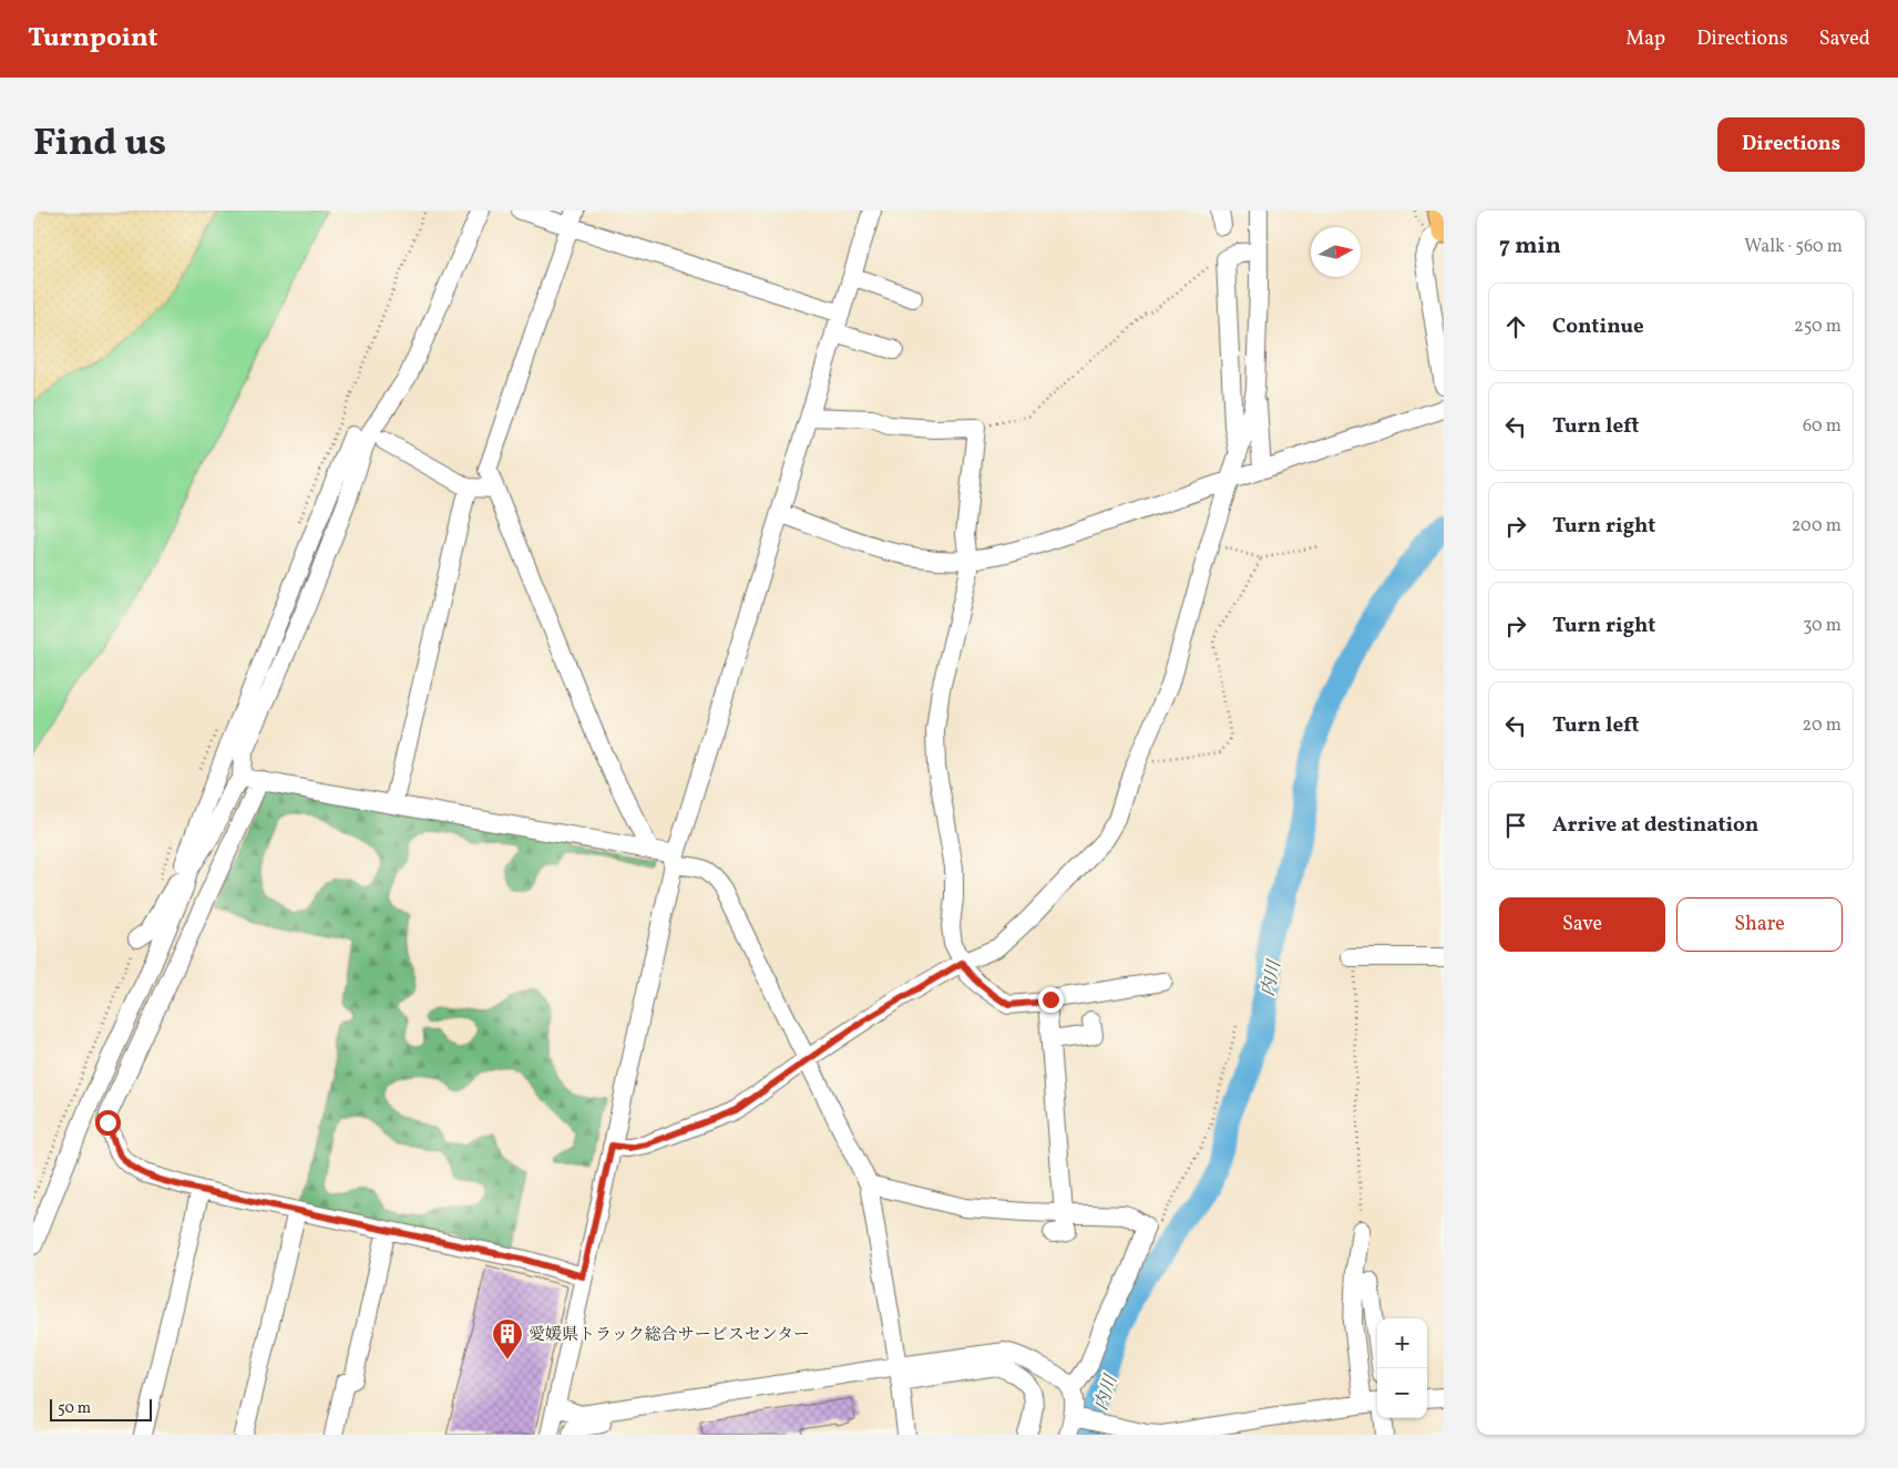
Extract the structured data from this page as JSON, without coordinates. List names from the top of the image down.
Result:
{
  "water": ["内川"],
  "places": {
    "building": ["愛媛県トラック総合サービスセンター"]
  },
  "scale_bar": "50 m",
  "north": "right",
  "page": {
    "header": "Turnpoint",
    "nav": ["Map", "Directions", "Saved"],
    "title": "Find us",
    "buttons": [
      "Directions",
      ["Save", "Share"]
    ],
    "heading": ["7 min", "Walk · 560 m"],
    "list": [
      ["Continue", "250 m"],
      ["Turn left", "60 m"],
      ["Turn right", "200 m"],
      ["Turn right", "30 m"],
      ["Turn left", "20 m"],
      "Arrive at destination"
    ],
    "map_buttons": ["+", "−"],
    "scale": "50 m"
  }
}
